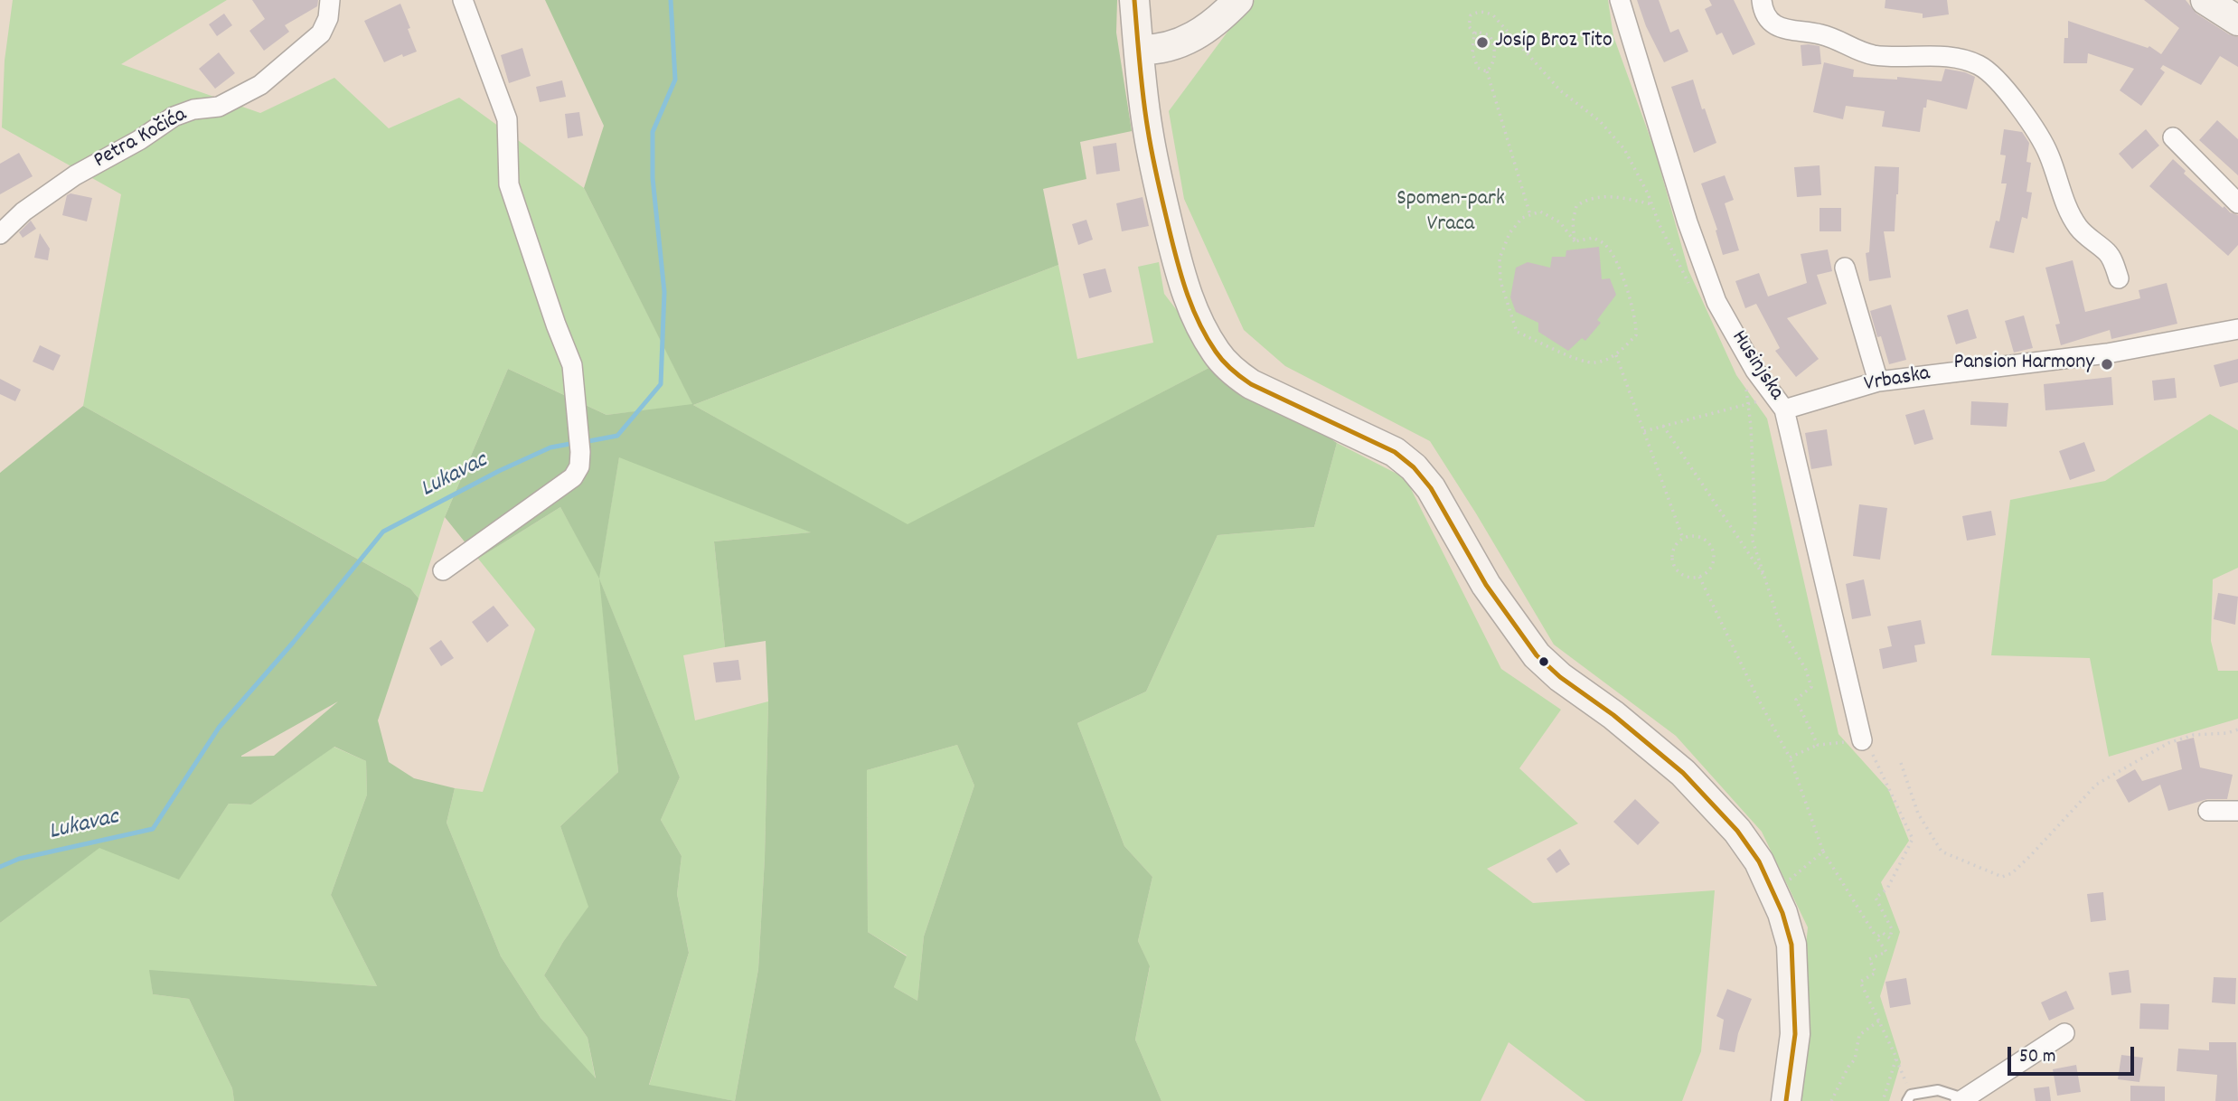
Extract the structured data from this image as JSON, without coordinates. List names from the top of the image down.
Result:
{
  "streets": {
    "street": ["Petra Kočića", "Husinjska", "Vrbaska"]
  },
  "crossings": [
    ["Husinjska", "Vrbaska"]
  ],
  "water": ["Lukavac"],
  "parks": ["Spomen-park Vraca"],
  "places": ["Josip Broz Tito", "Pansion Harmony"],
  "scale_bar": "50 m"
}
